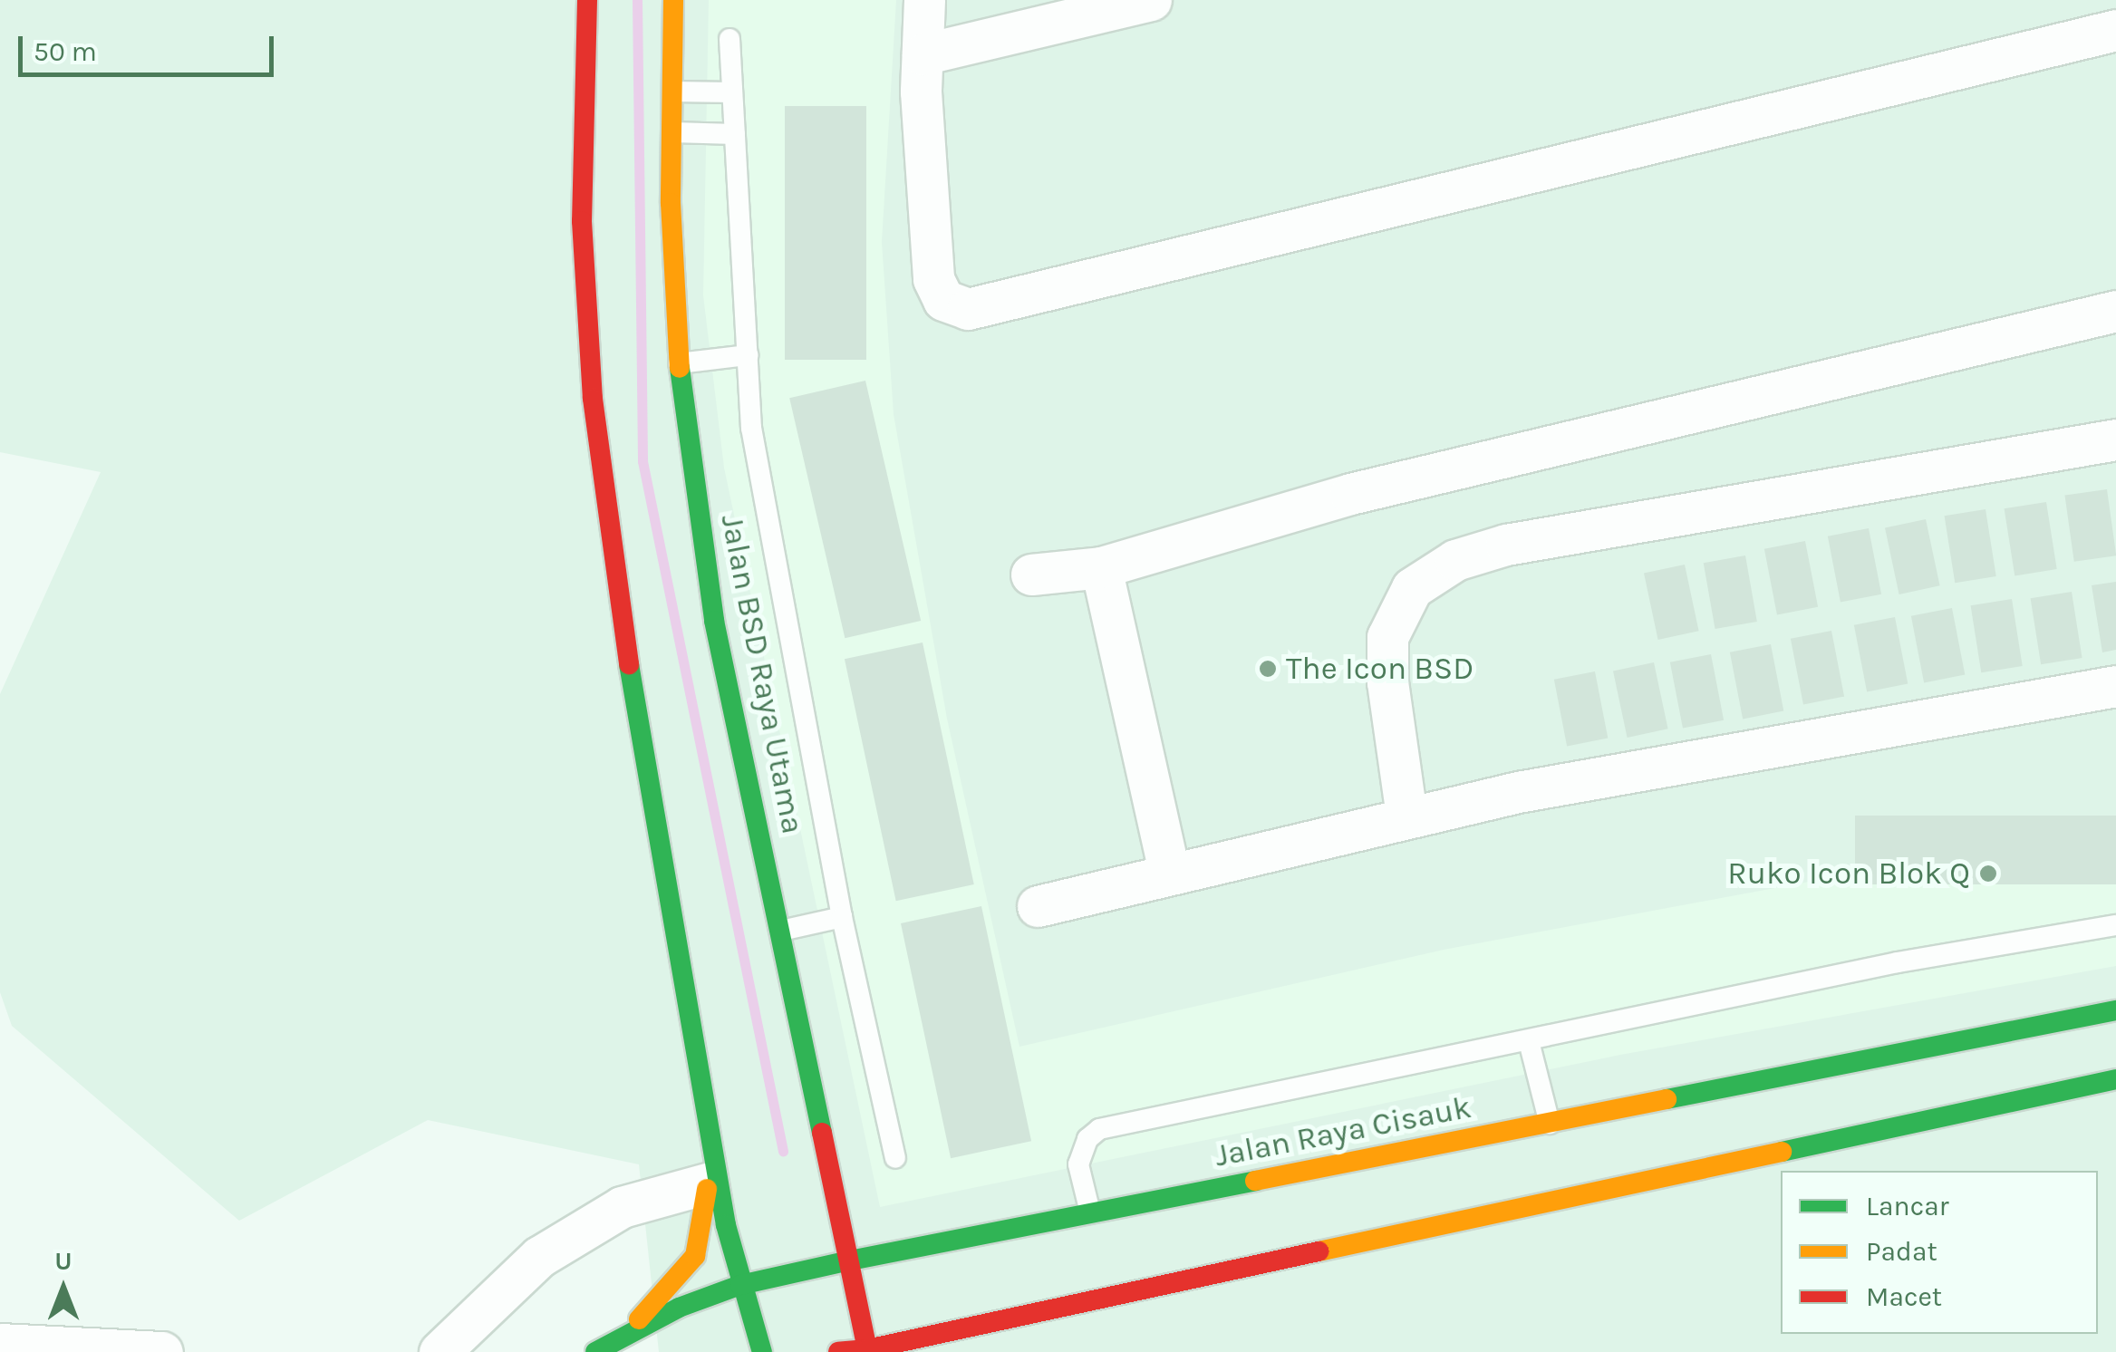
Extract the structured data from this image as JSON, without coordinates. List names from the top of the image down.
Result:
{
  "streets": {
    "main road": ["Jalan BSD Raya Utama", "Jalan Raya Cisauk"]
  },
  "crossings": [
    ["Jalan BSD Raya Utama", "Jalan Raya Cisauk"]
  ],
  "places": ["The Icon BSD", "Ruko Icon Blok Q"],
  "legend": ["Lancar", "Padat", "Macet"],
  "scale_bar": "50 m",
  "north": "top"
}
